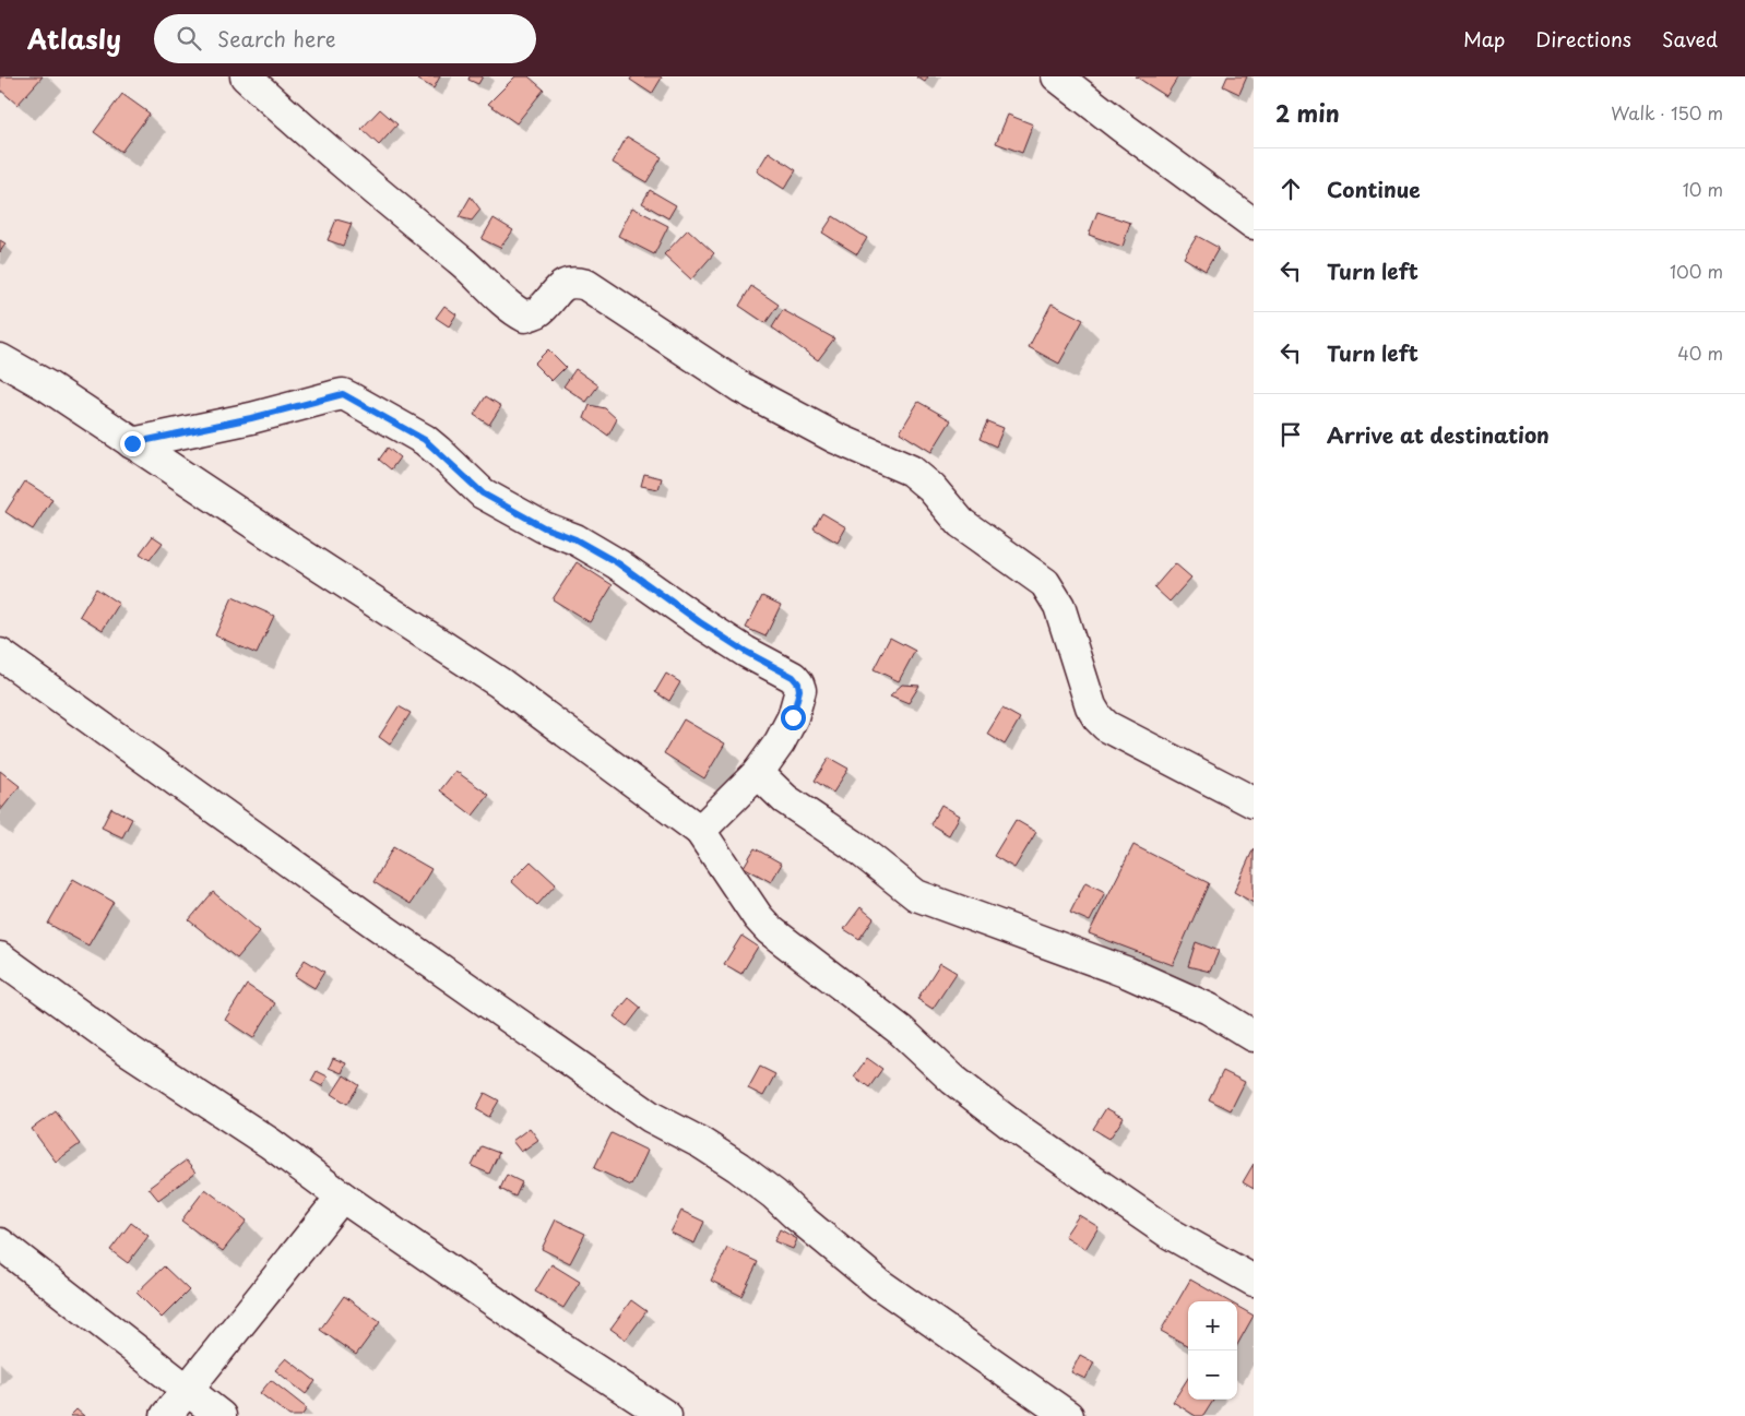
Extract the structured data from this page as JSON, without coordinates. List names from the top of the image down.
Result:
{
  "page": {
    "header": "Atlasly",
    "search": "Search here",
    "nav": ["Map", "Directions", "Saved"],
    "heading": ["2 min", "Walk · 150 m"],
    "list": [
      ["Continue", "10 m"],
      ["Turn left", "100 m"],
      ["Turn left", "40 m"],
      "Arrive at destination"
    ],
    "map_buttons": ["+", "−"]
  }
}
